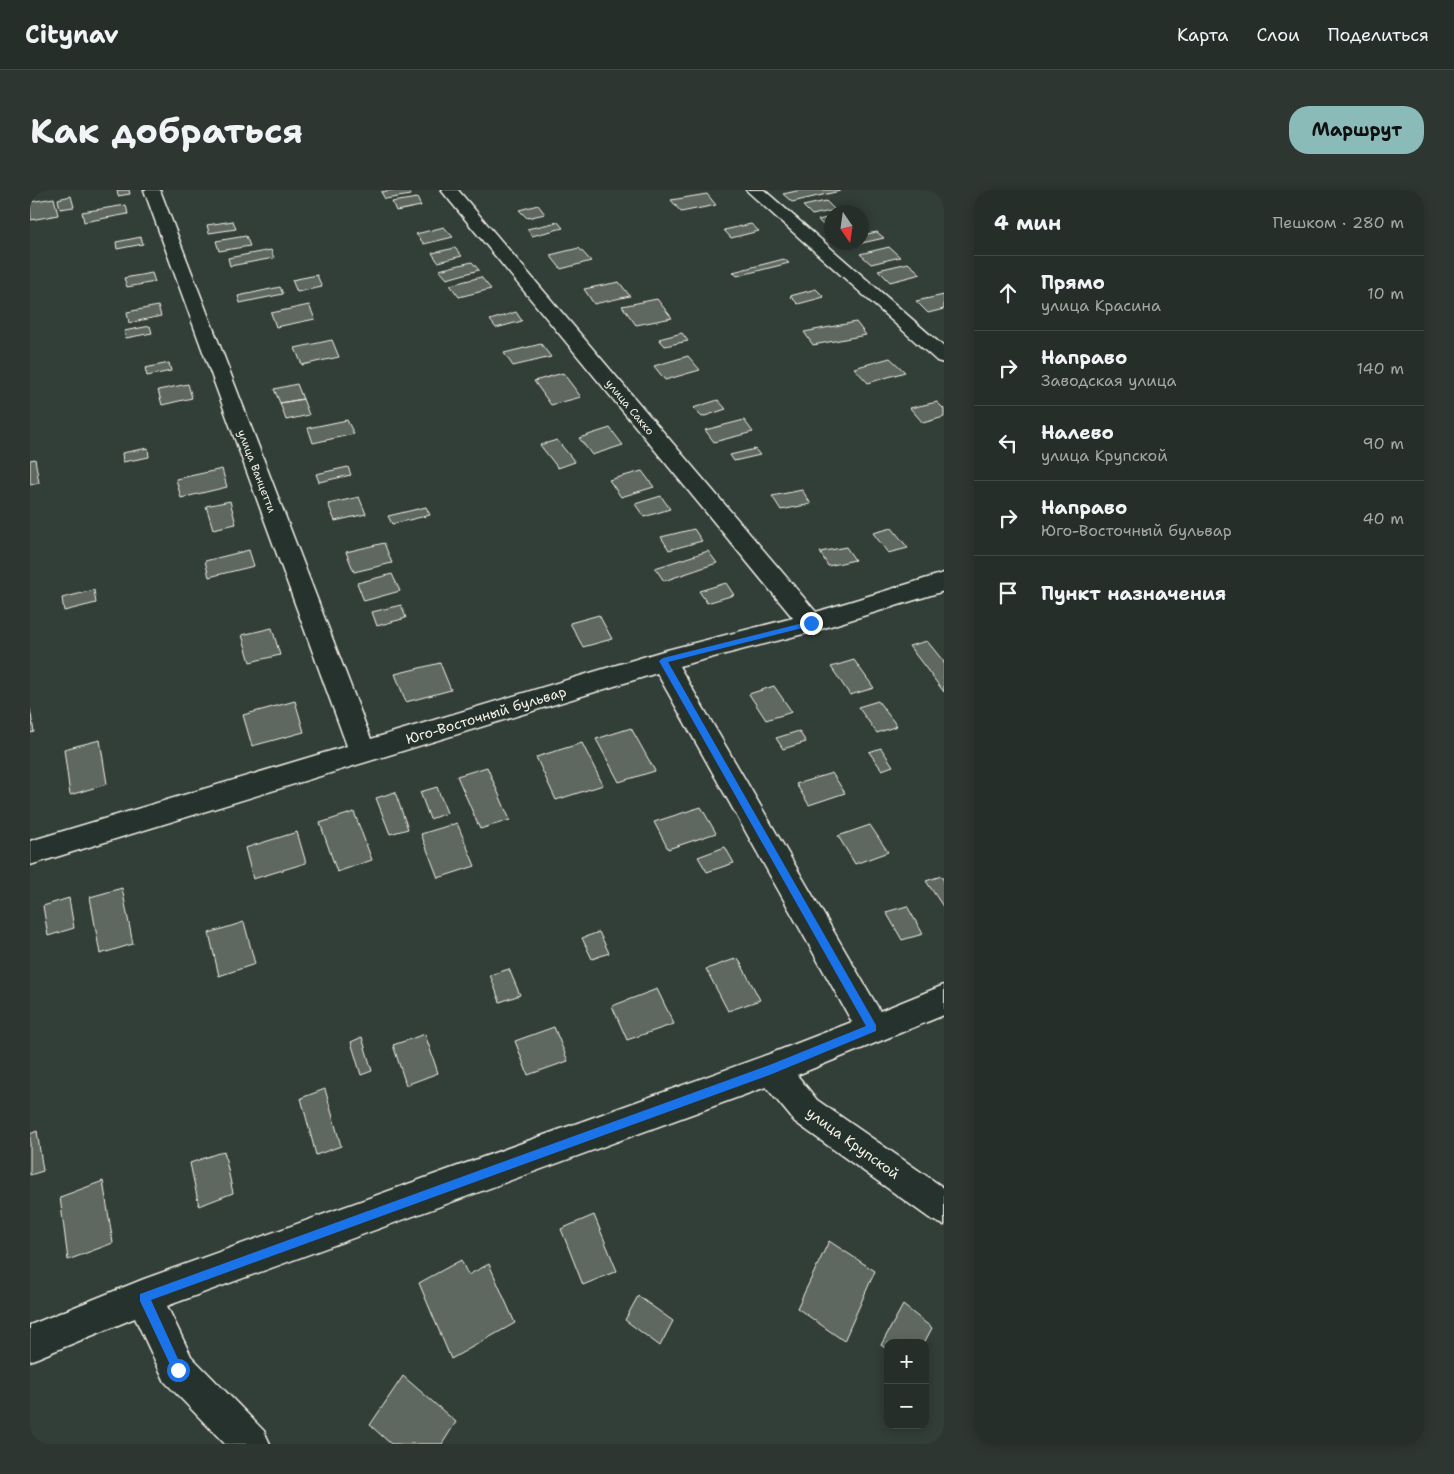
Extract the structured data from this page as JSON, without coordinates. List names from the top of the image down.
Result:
{
  "streets": {
    "street": [
      "улица Сакко",
      "улица Ванцетти",
      "Юго-Восточный бульвар",
      "улица Крупской"
    ]
  },
  "crossings": [
    ["улица Сакко", "Юго-Восточный бульвар"],
    ["улица Ванцетти", "Юго-Восточный бульвар"]
  ],
  "north": "bottom",
  "page": {
    "header": "Citynav",
    "nav": ["Карта", "Слои", "Поделиться"],
    "buttons": "Маршрут",
    "title": "Как добраться",
    "heading": ["4 мин", "Пешком · 280 m"],
    "list": [
      ["Прямо", "улица Красина", "10 m"],
      ["Направо", "Заводская улица", "140 m"],
      ["Налево", "улица Крупской", "90 m"],
      ["Направо", "Юго-Восточный бульвар", "40 m"],
      "Пункт назначения"
    ],
    "map_buttons": ["+", "−"]
  }
}
